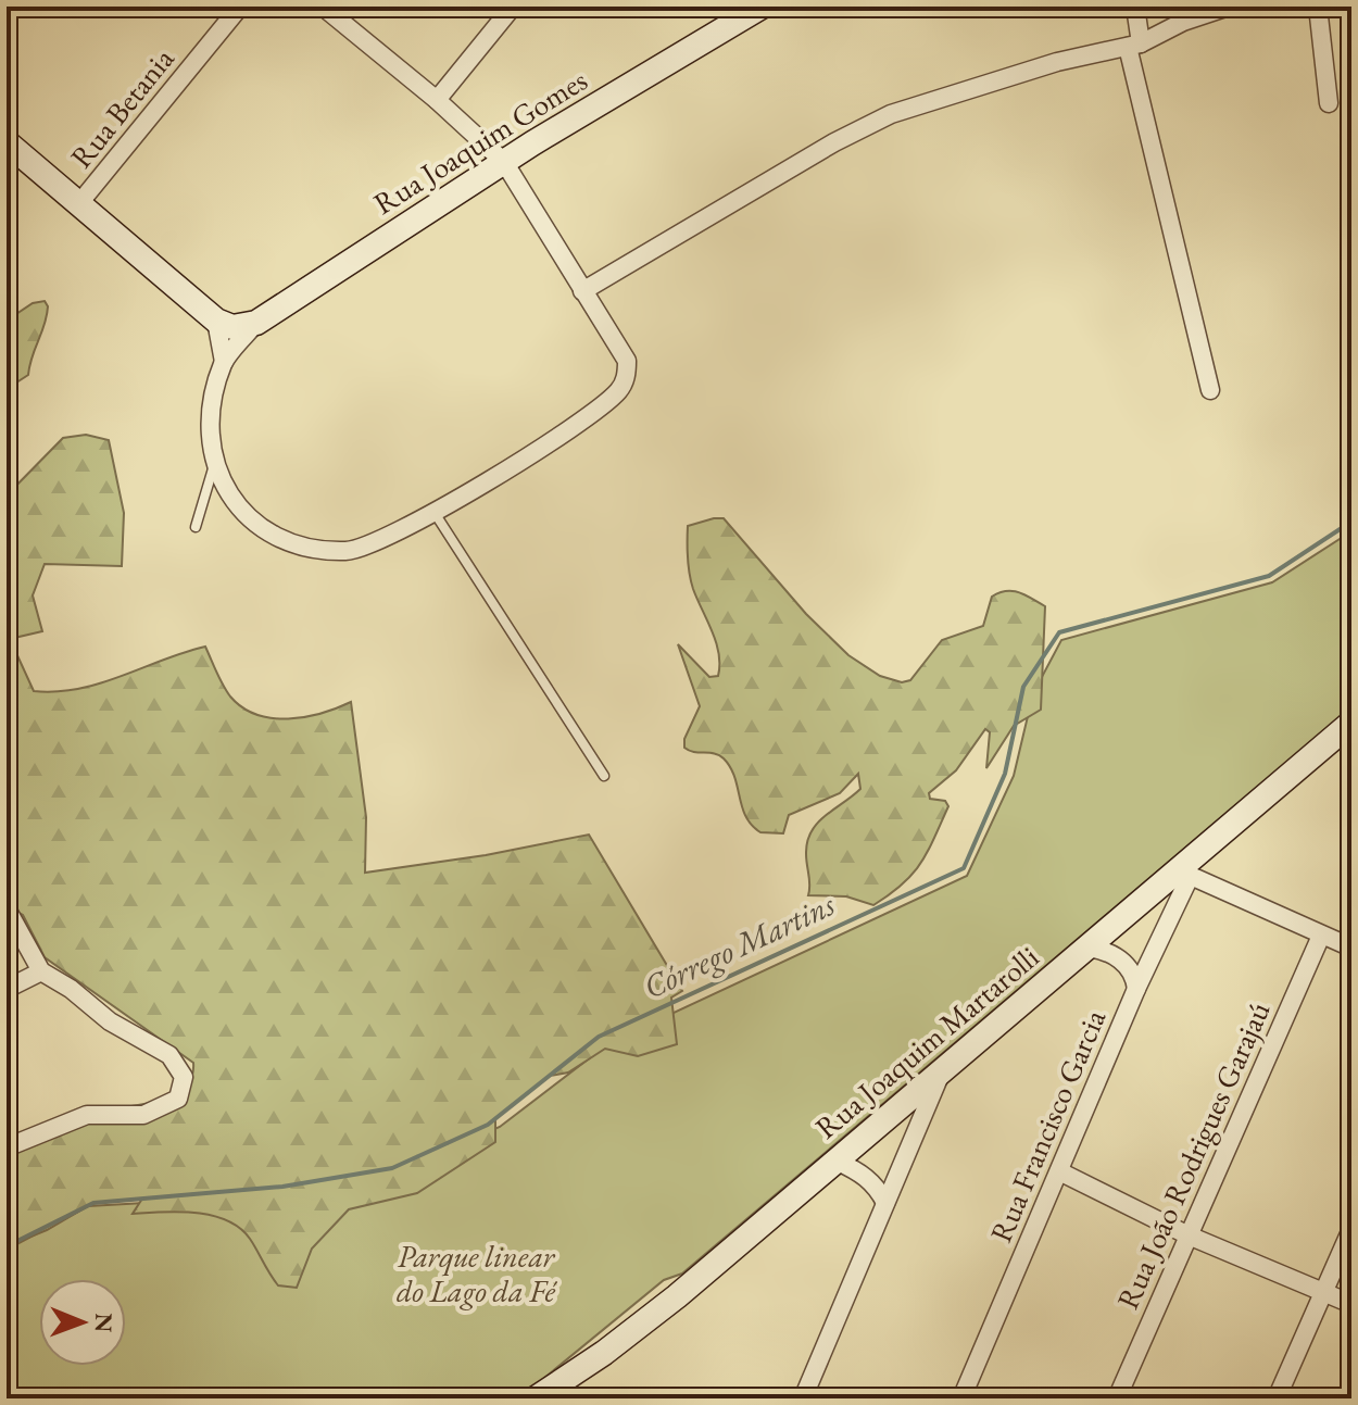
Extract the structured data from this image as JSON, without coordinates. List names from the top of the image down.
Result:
{
  "streets": {
    "street": [
      "Rua Betania",
      "Rua Joaquim Gomes",
      "Rua Joaquim Martarolli",
      "Rua Francisco Garcia",
      "Rua João Rodrigues Garajaú"
    ]
  },
  "crossings": [
    ["Rua Joaquim Martarolli", "Rua Francisco Garcia"]
  ],
  "water": ["Córrego Martins"],
  "parks": ["Parque linear do Lago da Fé"],
  "north": "right"
}
